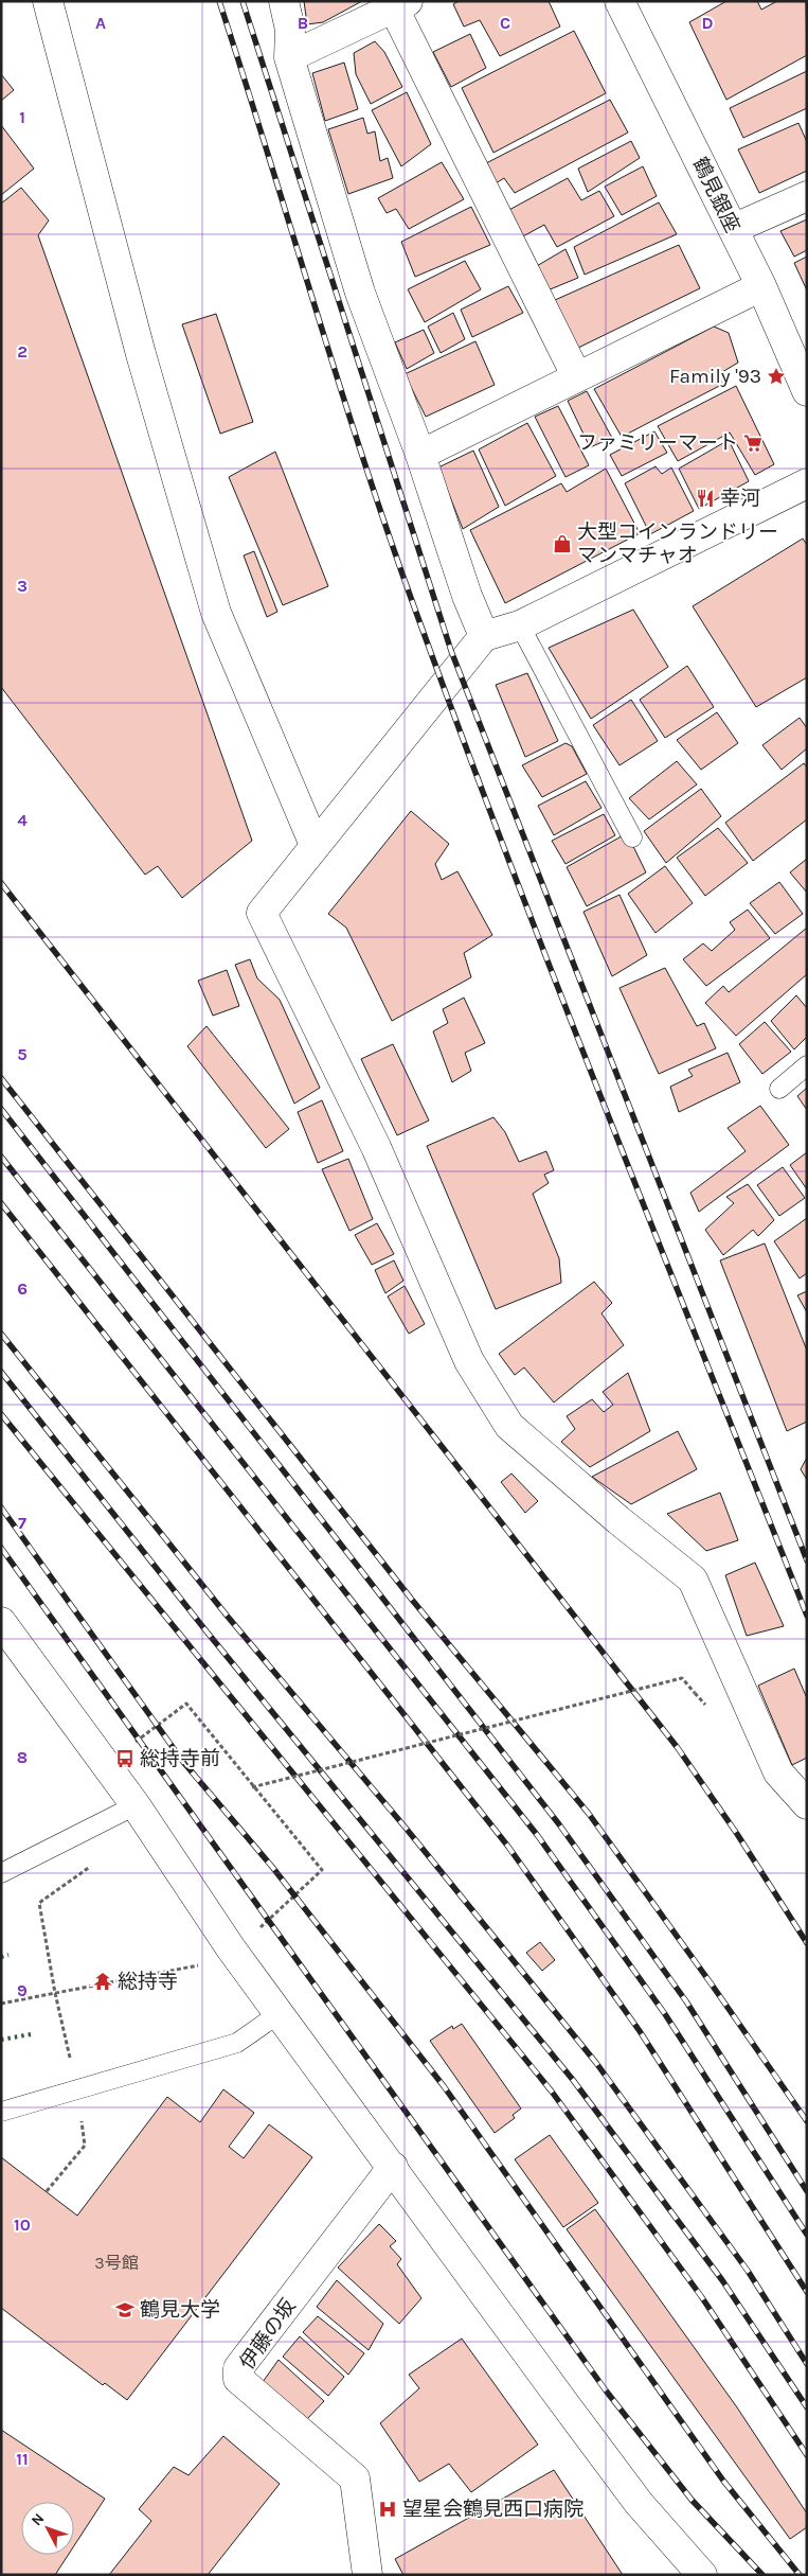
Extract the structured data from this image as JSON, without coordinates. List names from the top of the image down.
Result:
{
  "streets": {
    "street": ["鶴見銀座", "伊藤の坂"]
  },
  "places": {
    "place": ["Family '93"],
    "supermarket": ["ファミリーマート"],
    "restaurant": ["幸河"],
    "shop": ["大型コインランドリー マンマチャオ"],
    "bus stop": ["総持寺前"],
    "temple": ["総持寺"],
    "school or university": ["鶴見大学"],
    "hospital": ["望星会鶴見西口病院"]
  },
  "house_numbers": ["3号館"],
  "north": "top left",
  "grid": {
    "columns": [
      "A",
      "B",
      "C",
      "D"
    ],
    "rows": [
      "1",
      "2",
      "3",
      "4",
      "5",
      "6",
      "7",
      "8",
      "9",
      "10",
      "11"
    ]
  }
}
